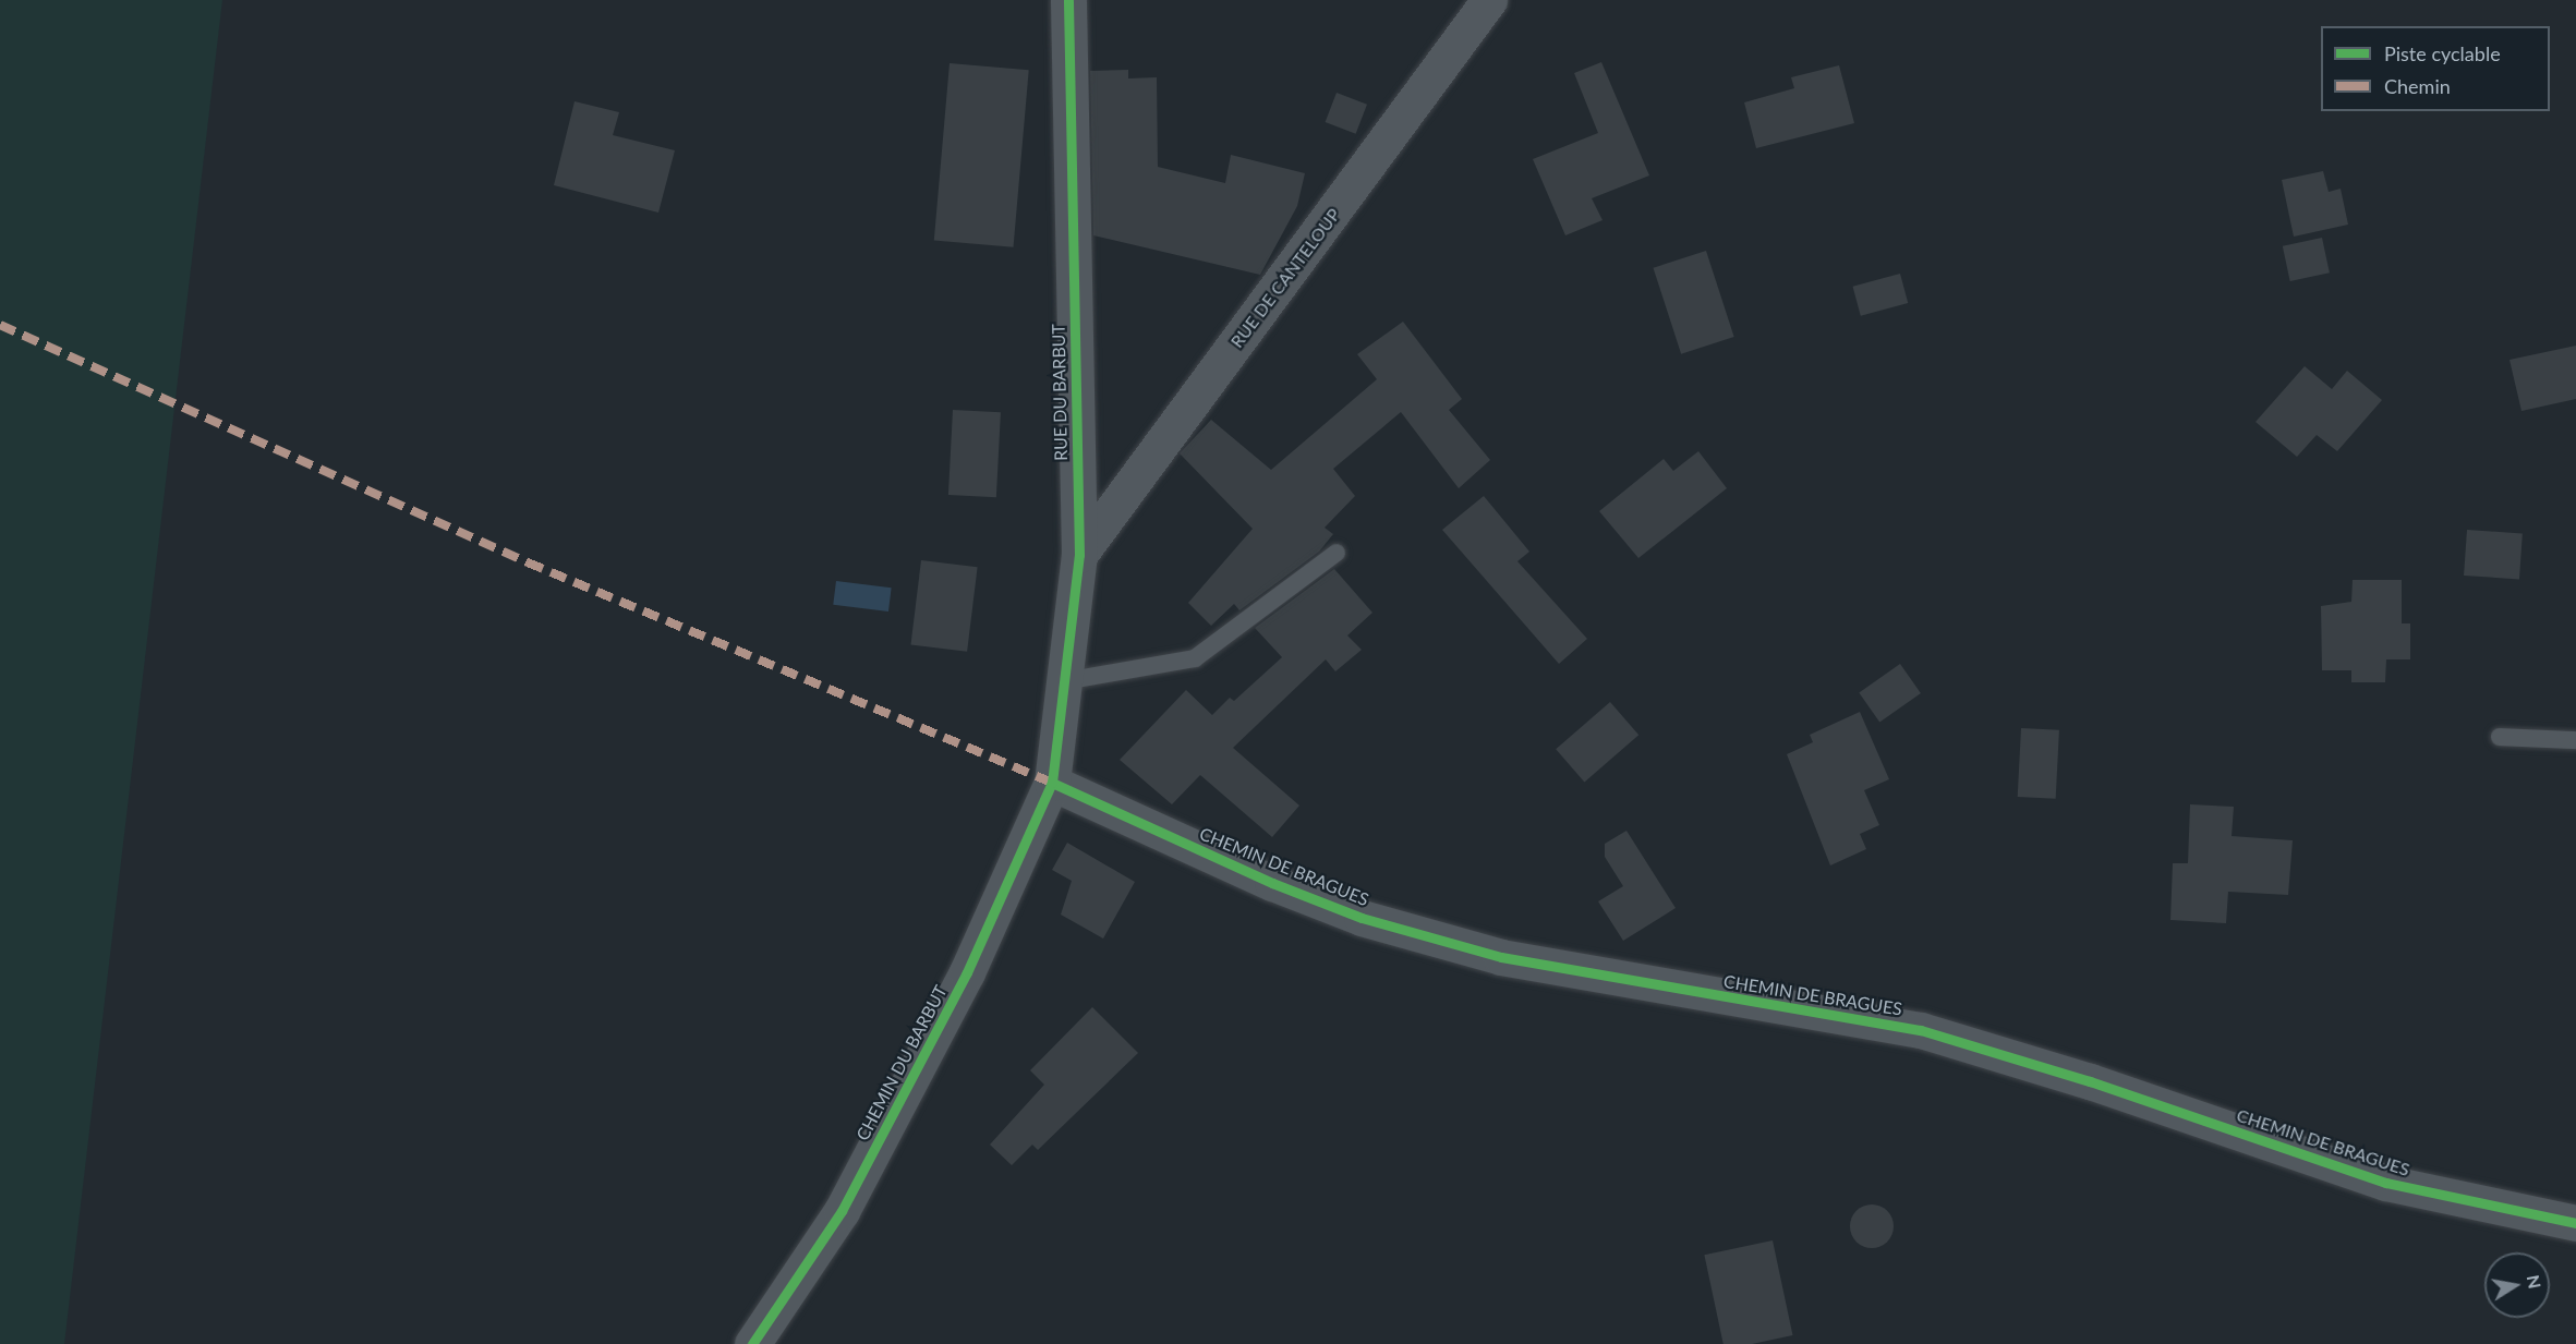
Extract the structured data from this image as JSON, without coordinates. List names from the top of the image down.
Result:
{
  "streets": {
    "street": [
      "RUE DE CANTELOUP",
      "RUE DU BARBUT",
      "CHEMIN DE BRAGUES",
      "CHEMIN DU BARBUT"
    ]
  },
  "crossings": [
    ["RUE DE CANTELOUP", "RUE DU BARBUT"],
    ["RUE DU BARBUT", "CHEMIN DE BRAGUES"],
    ["RUE DU BARBUT", "CHEMIN DU BARBUT"],
    ["CHEMIN DE BRAGUES", "CHEMIN DU BARBUT"]
  ],
  "legend": ["Piste cyclable", "Chemin"],
  "north": "right"
}
